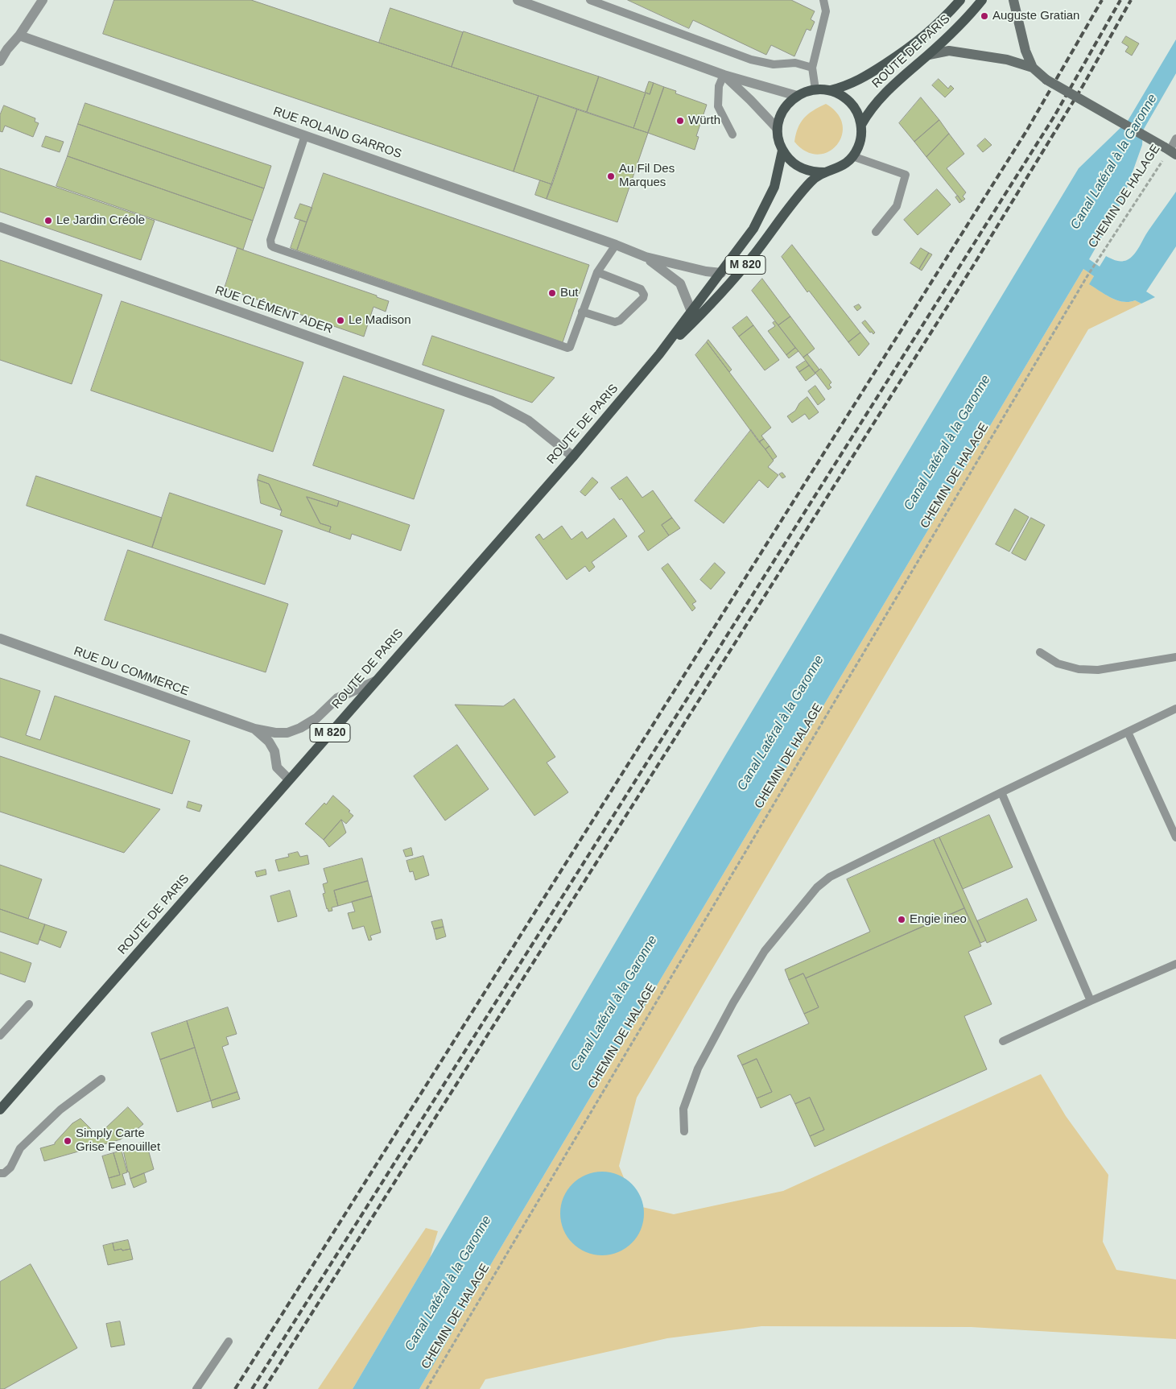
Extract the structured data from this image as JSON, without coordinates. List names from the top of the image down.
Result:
{
  "streets": {
    "main road": ["ROUTE DE PARIS", "M 820"],
    "street": ["RUE ROLAND GARROS", "RUE CLÉMENT ADER", "RUE DU COMMERCE"],
    "lane": ["CHEMIN DE HALAGE"]
  },
  "crossings": [
    ["ROUTE DE PARIS", "RUE ROLAND GARROS"],
    ["ROUTE DE PARIS", "RUE CLÉMENT ADER"],
    ["ROUTE DE PARIS", "RUE DU COMMERCE"]
  ],
  "water": ["Canal Latéral à la Garonne"],
  "places": [
    "Auguste Gratian",
    "Würth",
    "Au Fil Des Marques",
    "Le Jardin Créole",
    "But",
    "Le Madison",
    "Engie ineo",
    "Simply Carte Grise Fenouillet"
  ]
}
